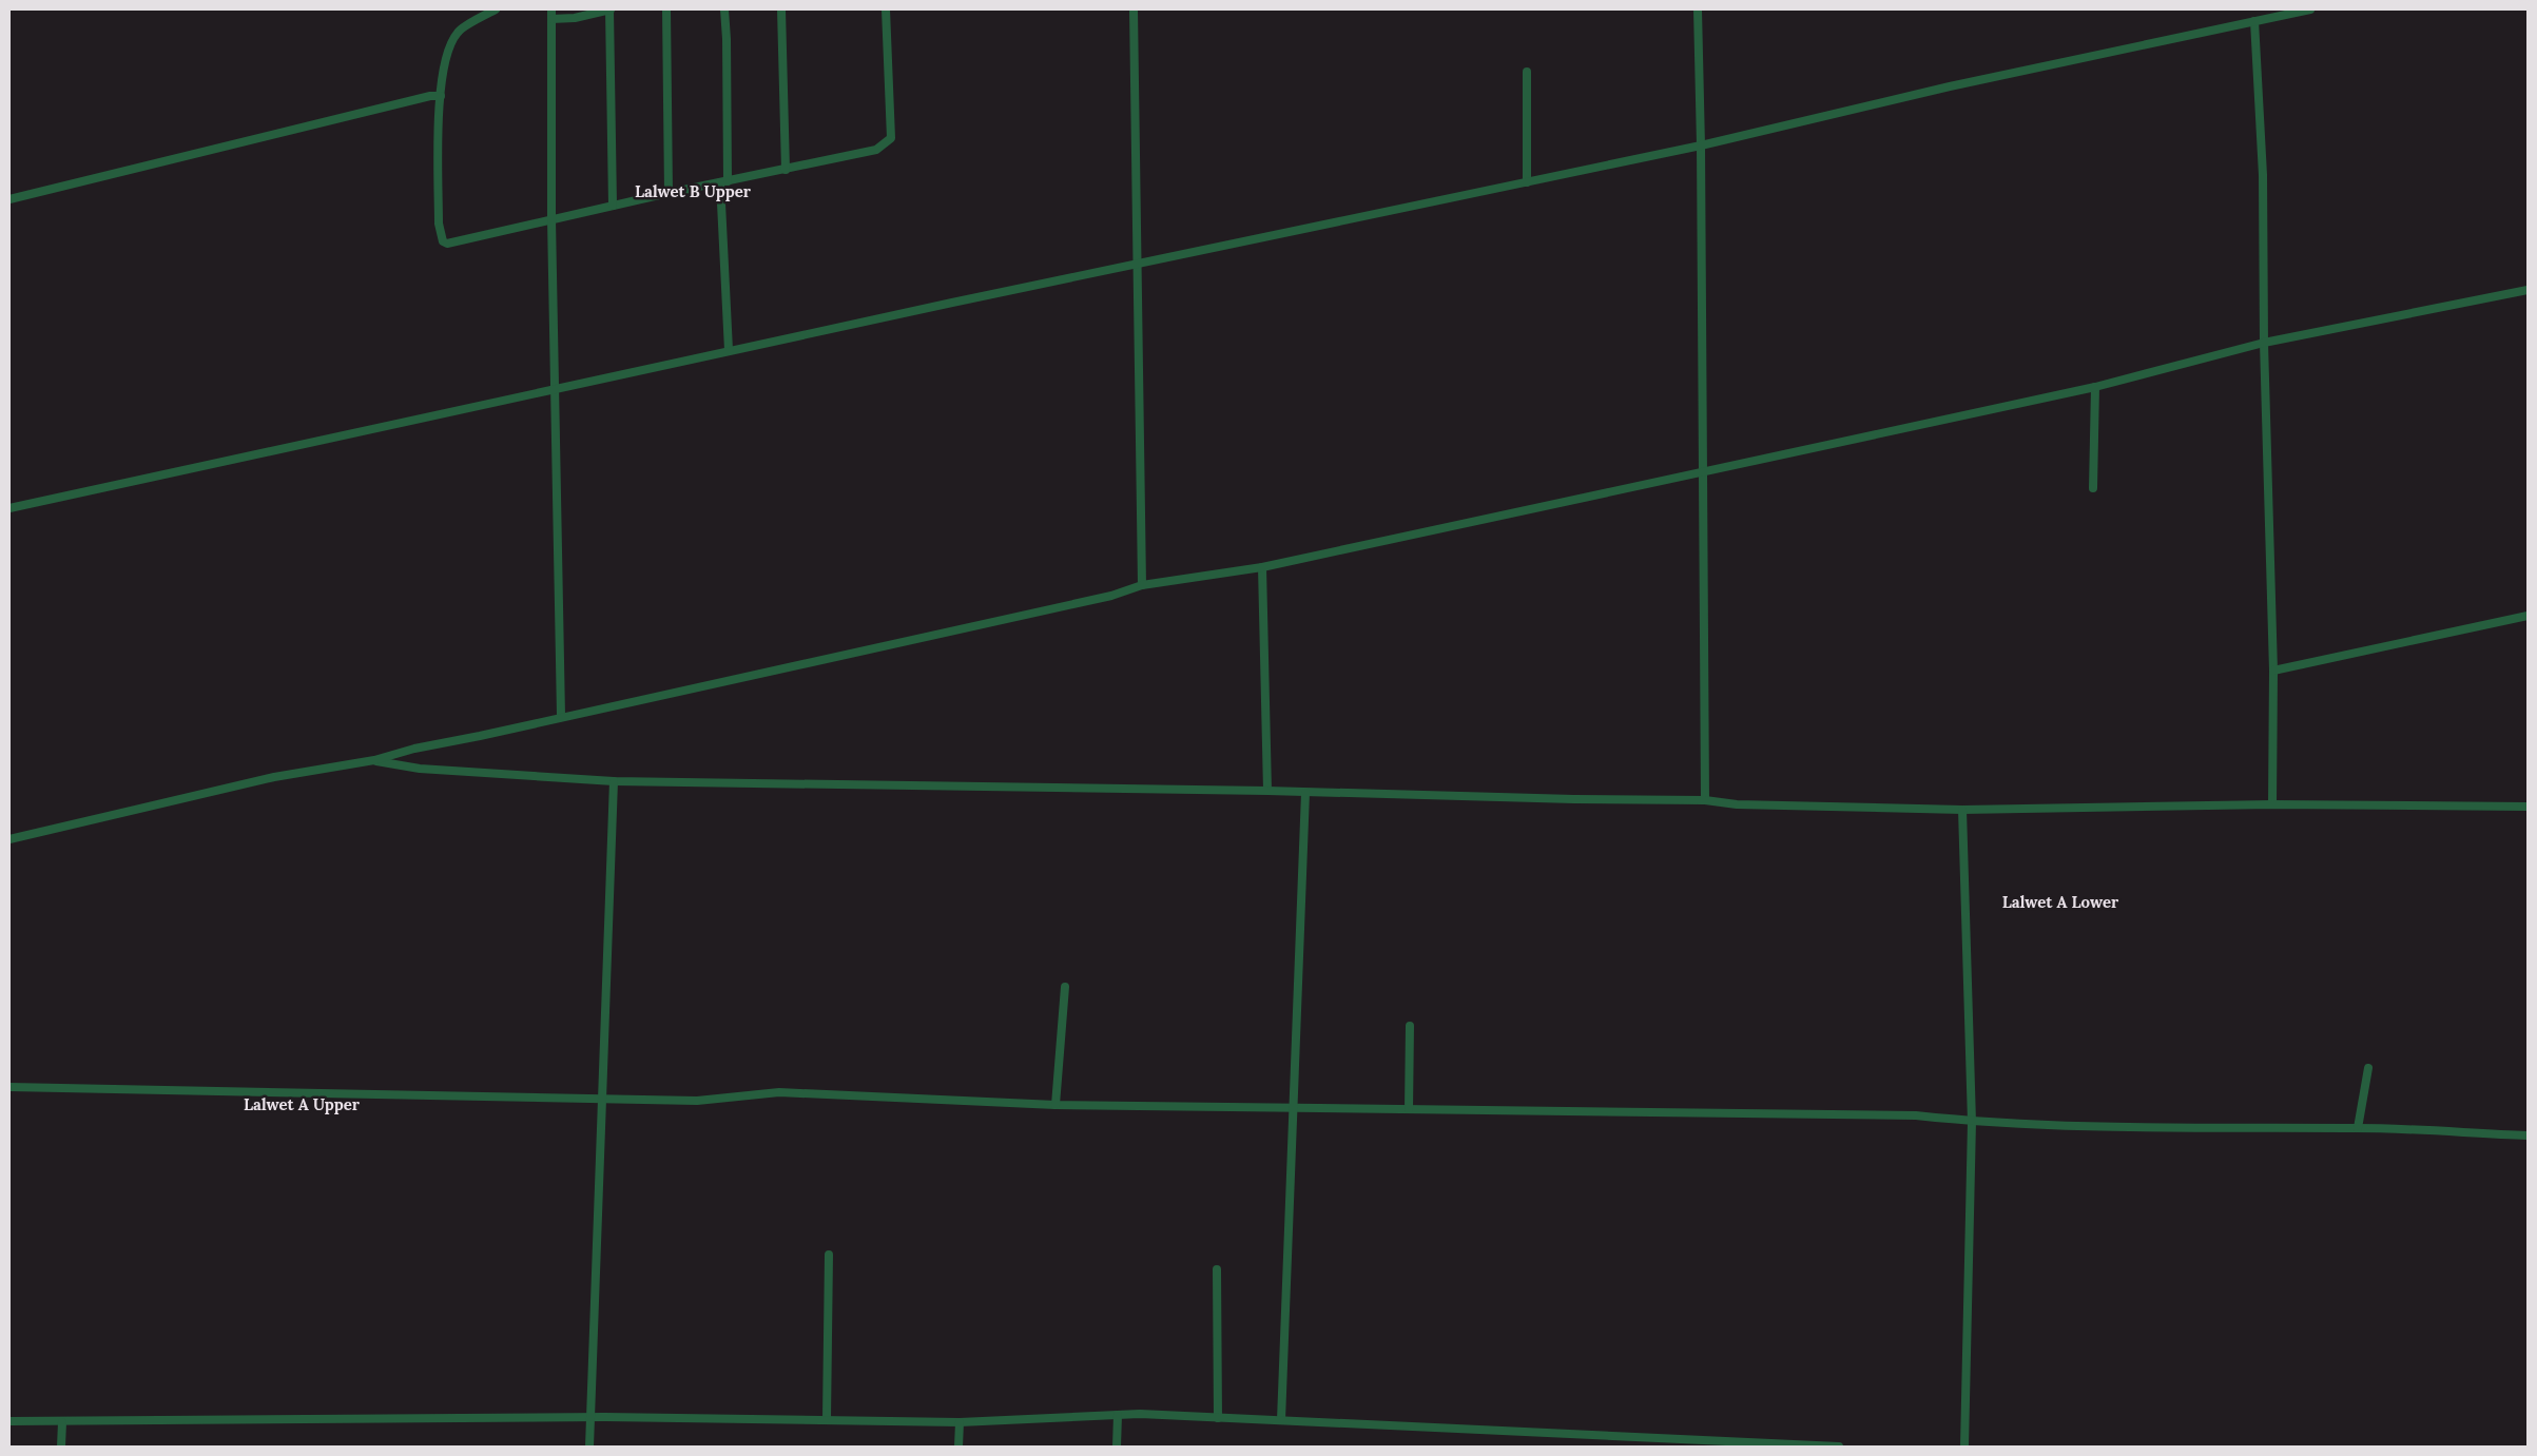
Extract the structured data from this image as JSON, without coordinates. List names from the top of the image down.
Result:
{
  "districts": ["Lalwet B Upper", "Lalwet A Lower", "Lalwet A Upper"]
}
